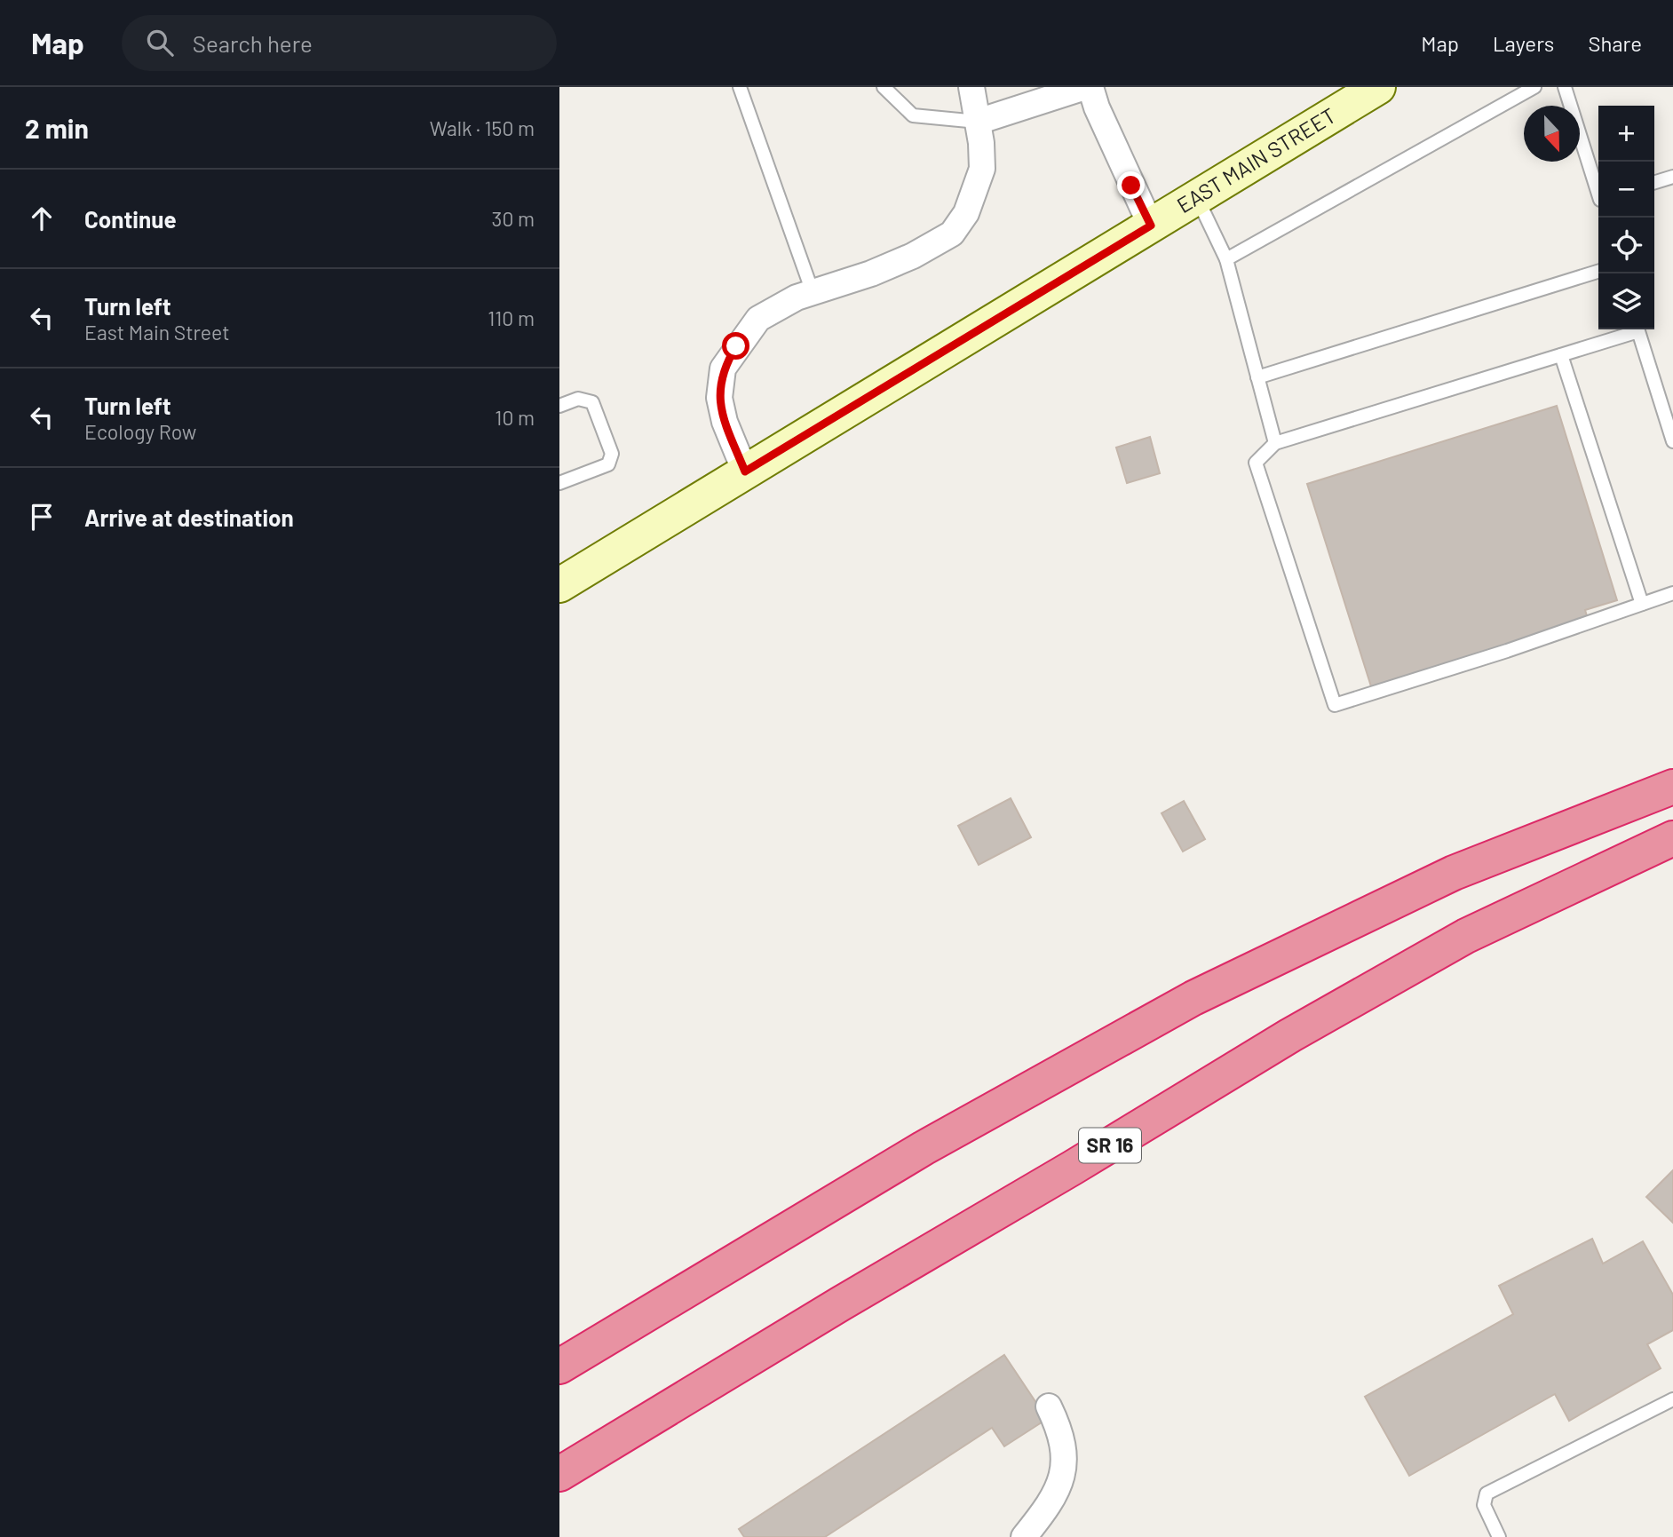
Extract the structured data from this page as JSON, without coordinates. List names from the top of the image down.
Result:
{
  "streets": {
    "highway": ["SR 16"],
    "main road": ["EAST MAIN STREET"]
  },
  "north": "bottom",
  "page": {
    "header": "Map",
    "search": "Search here",
    "nav": ["Map", "Layers", "Share"],
    "heading": ["2 min", "Walk · 150 m"],
    "map_buttons": ["+", "−"],
    "list": [
      ["Continue", "30 m"],
      ["Turn left", "East Main Street", "110 m"],
      ["Turn left", "Ecology Row", "10 m"],
      "Arrive at destination"
    ]
  }
}
